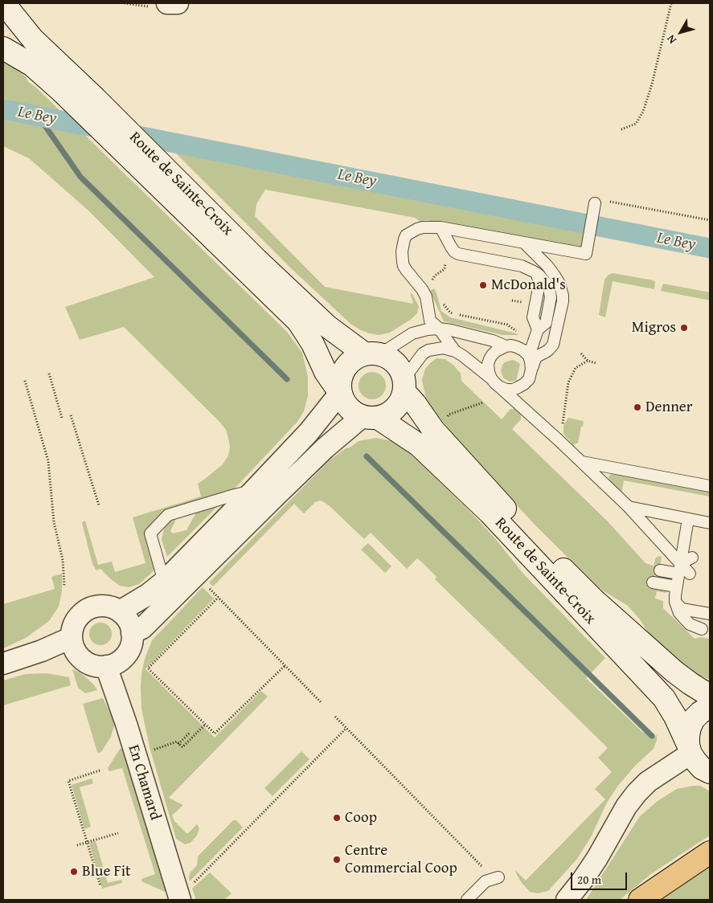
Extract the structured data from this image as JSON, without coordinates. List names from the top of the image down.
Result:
{
  "streets": {
    "main road": ["Route de Sainte-Croix"],
    "street": ["En Chamard"]
  },
  "water": ["Le Bey"],
  "places": [
    "McDonald's",
    "Migros",
    "Denner",
    "Coop",
    "Centre Commercial Coop",
    "Blue Fit"
  ],
  "scale_bar": "20 m",
  "north": "bottom left"
}
